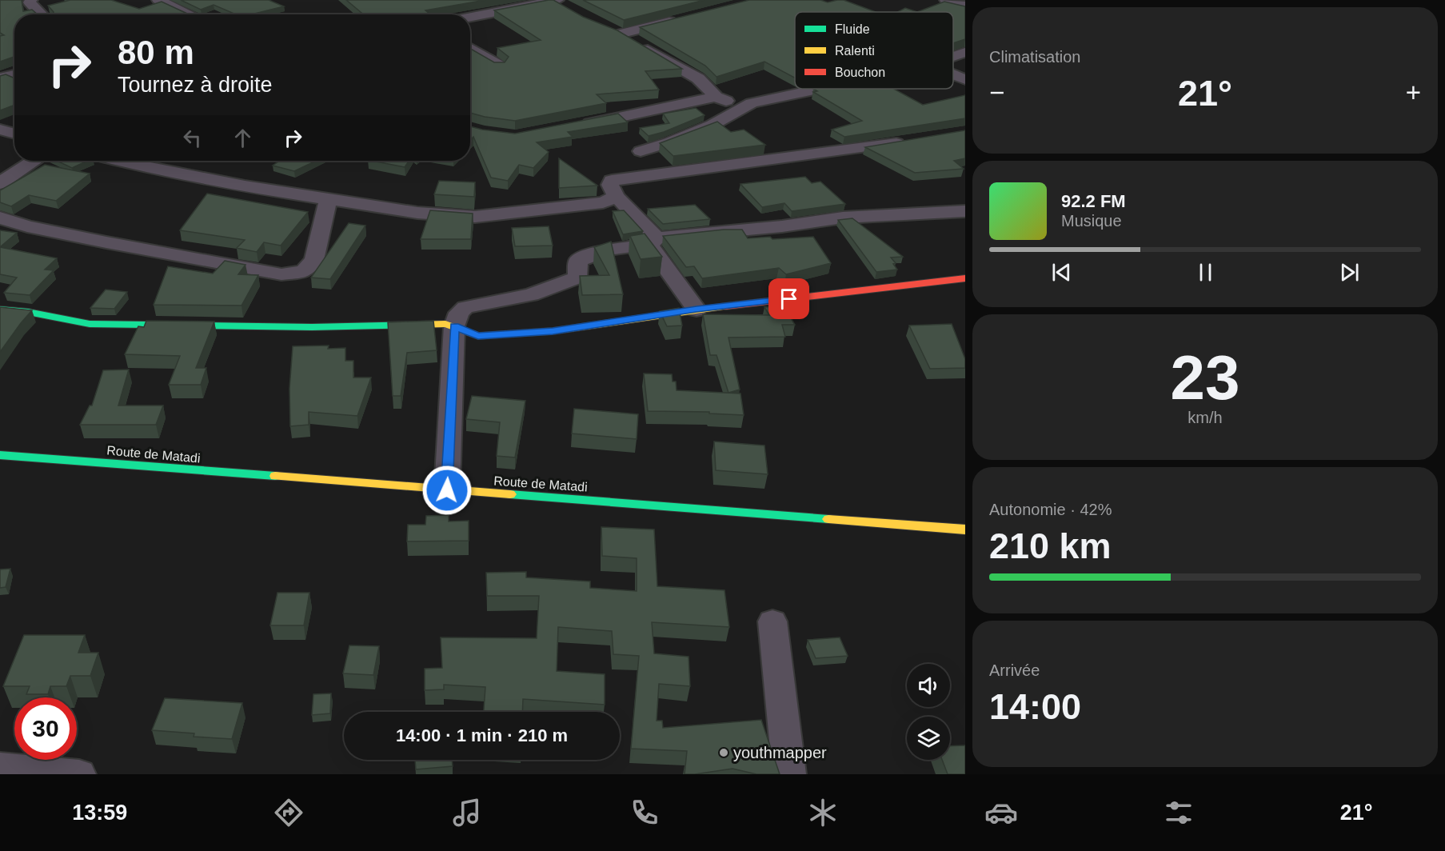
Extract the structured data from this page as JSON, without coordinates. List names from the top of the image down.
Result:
{
  "streets": {
    "main road": ["Route de Matadi"]
  },
  "places": ["youthmapper"],
  "legend": ["Fluide", "Ralenti", "Bouchon"],
  "page": {
    "tile": [
      "Climatisation",
      ["23", "km/h"],
      ["Autonomie · 42%", "210 km"],
      ["Arrivée", "14:00"]
    ],
    "turn": ["80 m", "Tournez à droite"],
    "heat": ["−", "21°", "+"],
    "song": ["92.2 FM", "Musique"],
    "limit": "30",
    "trip": "14:00 · 1 min · 210 m",
    "tabs": ["13:59", "21°"]
  }
}
